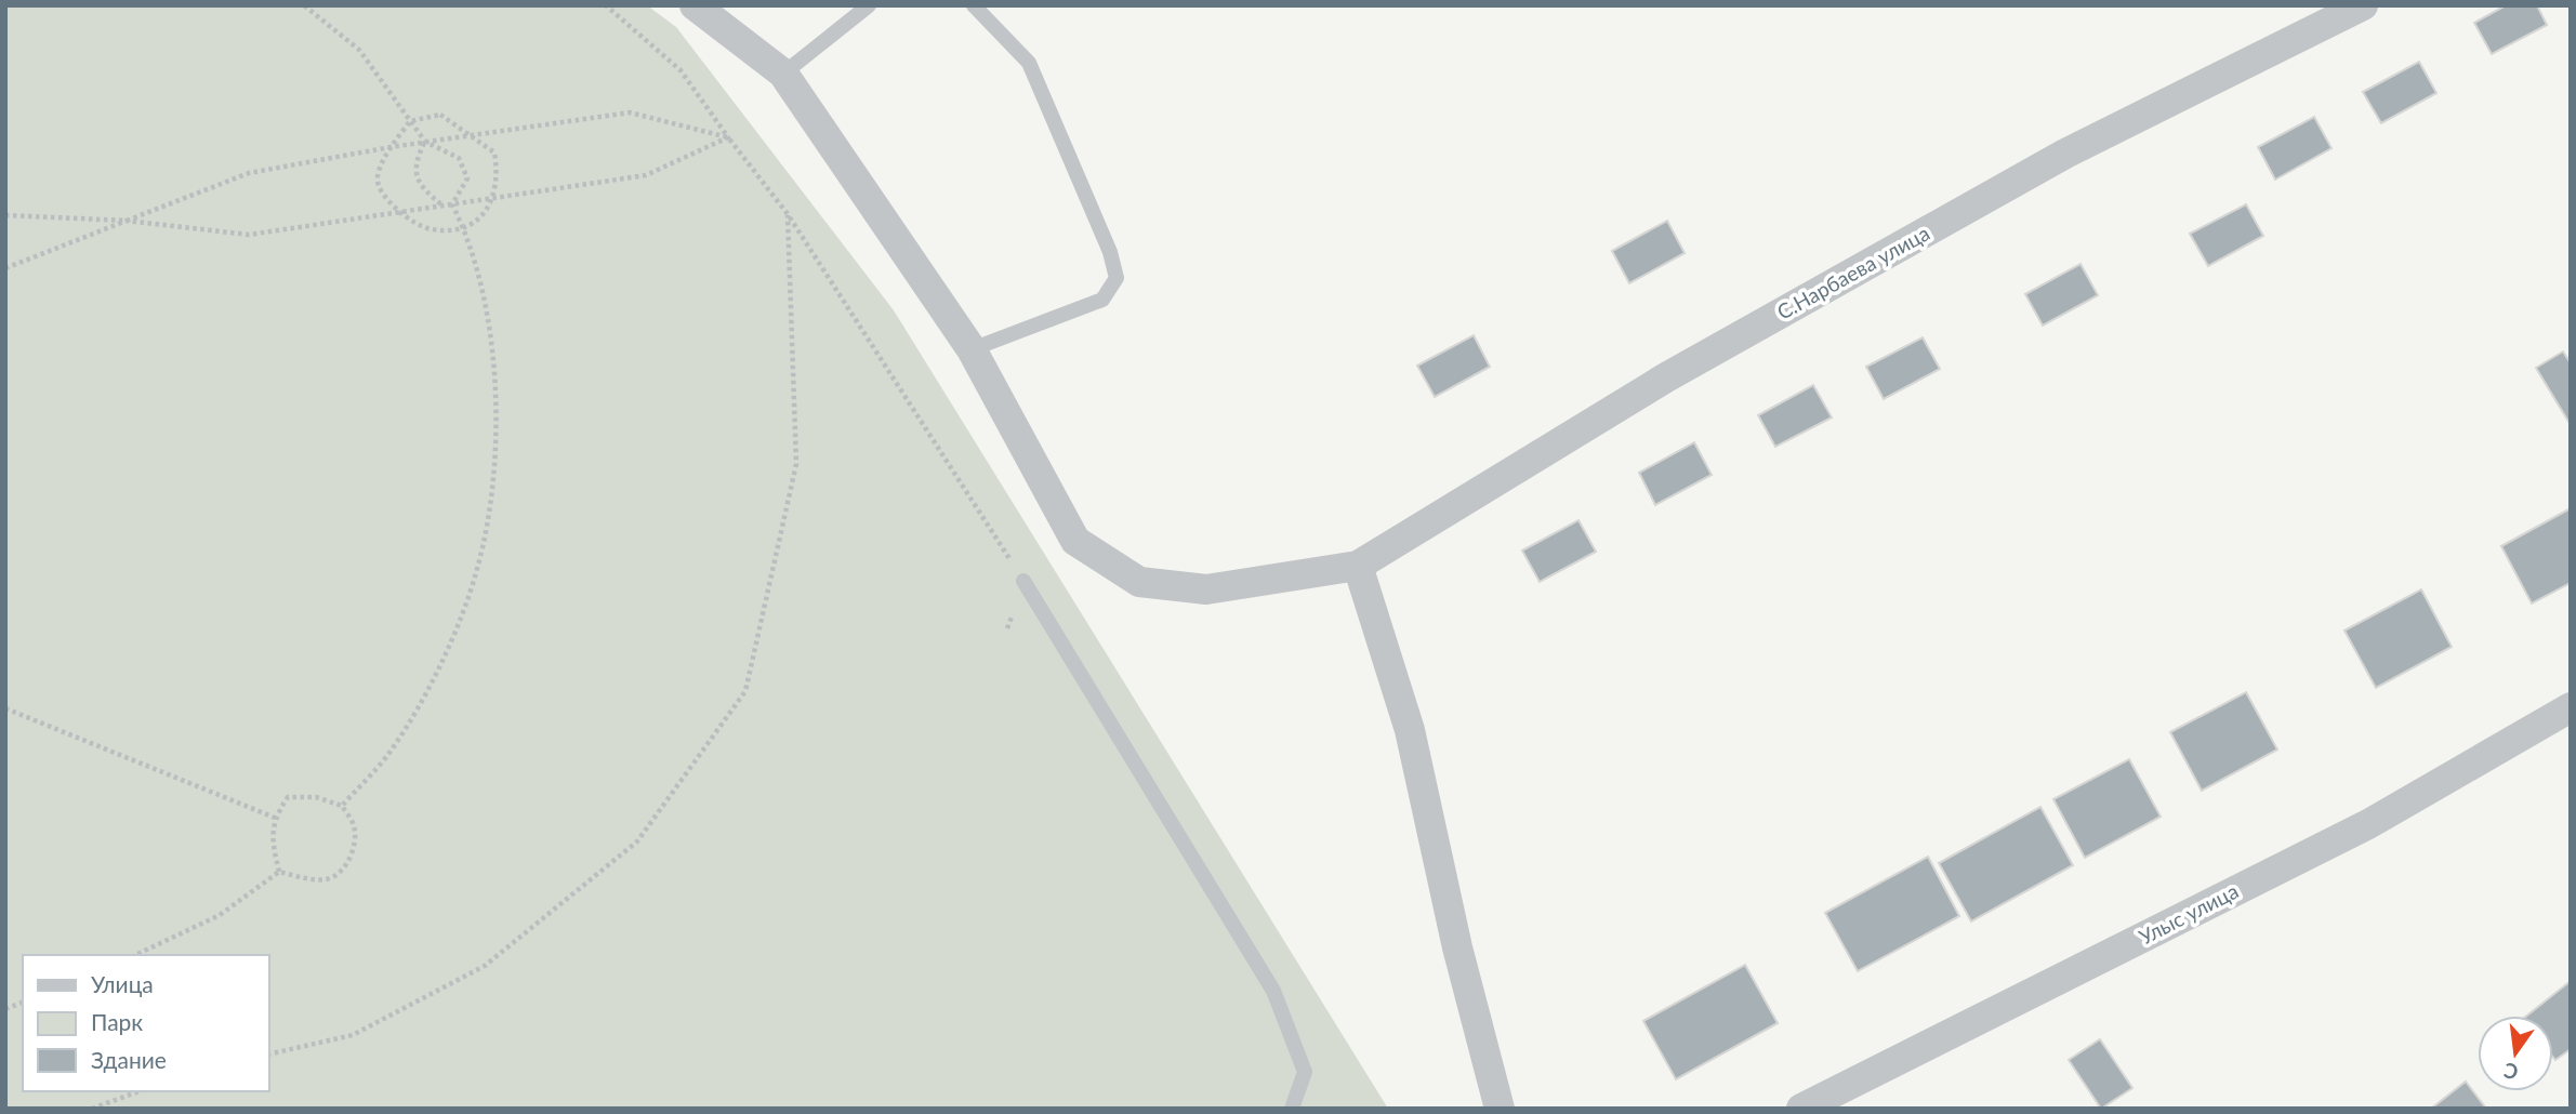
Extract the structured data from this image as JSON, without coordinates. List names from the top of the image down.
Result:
{
  "streets": {
    "street": ["С.Нарбаева улица", "Улыс улица"]
  },
  "legend": ["Улица", "Парк", "Здание"],
  "north": "bottom"
}
